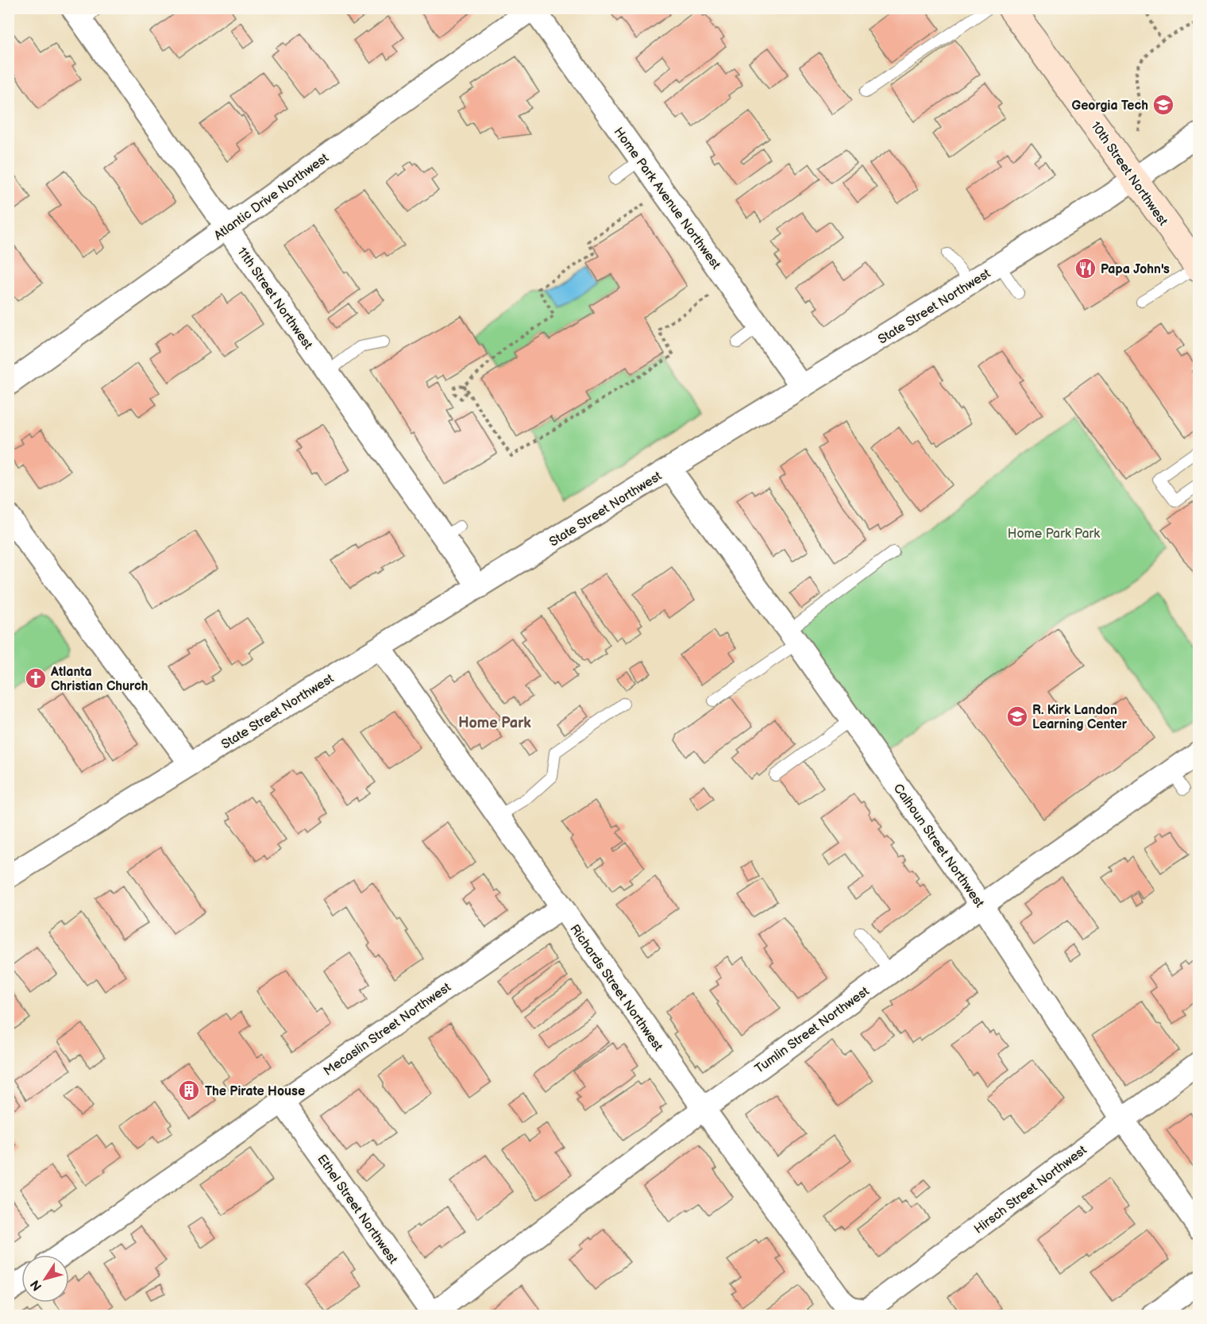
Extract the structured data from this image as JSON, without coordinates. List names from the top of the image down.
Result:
{
  "streets": {
    "main road": ["10th Street Northwest"],
    "street": [
      "Atlantic Drive Northwest",
      "Home Park Avenue Northwest",
      "11th Street Northwest",
      "State Street Northwest",
      "Calhoun Street Northwest",
      "Richards Street Northwest",
      "Mecaslin Street Northwest",
      "Tumlin Street Northwest",
      "Hirsch Street Northwest",
      "Ethel Street Northwest"
    ]
  },
  "crossings": [
    ["10th Street Northwest", "State Street Northwest"],
    ["Atlantic Drive Northwest", "Home Park Avenue Northwest"],
    ["Atlantic Drive Northwest", "11th Street Northwest"],
    ["Home Park Avenue Northwest", "State Street Northwest"],
    ["11th Street Northwest", "State Street Northwest"],
    ["State Street Northwest", "Calhoun Street Northwest"],
    ["State Street Northwest", "Richards Street Northwest"],
    ["Calhoun Street Northwest", "Tumlin Street Northwest"],
    ["Calhoun Street Northwest", "Hirsch Street Northwest"],
    ["Richards Street Northwest", "Mecaslin Street Northwest"],
    ["Richards Street Northwest", "Tumlin Street Northwest"],
    ["Richards Street Northwest", "Hirsch Street Northwest"],
    ["Mecaslin Street Northwest", "Ethel Street Northwest"],
    ["Tumlin Street Northwest", "Ethel Street Northwest"]
  ],
  "districts": ["Home Park"],
  "parks": ["Home Park Park"],
  "places": {
    "school or university": ["Georgia Tech", "R. Kirk Landon Learning Center"],
    "restaurant": ["Papa John's"],
    "church": ["Atlanta Christian Church"],
    "building": ["The Pirate House"]
  },
  "north": "bottom left"
}
